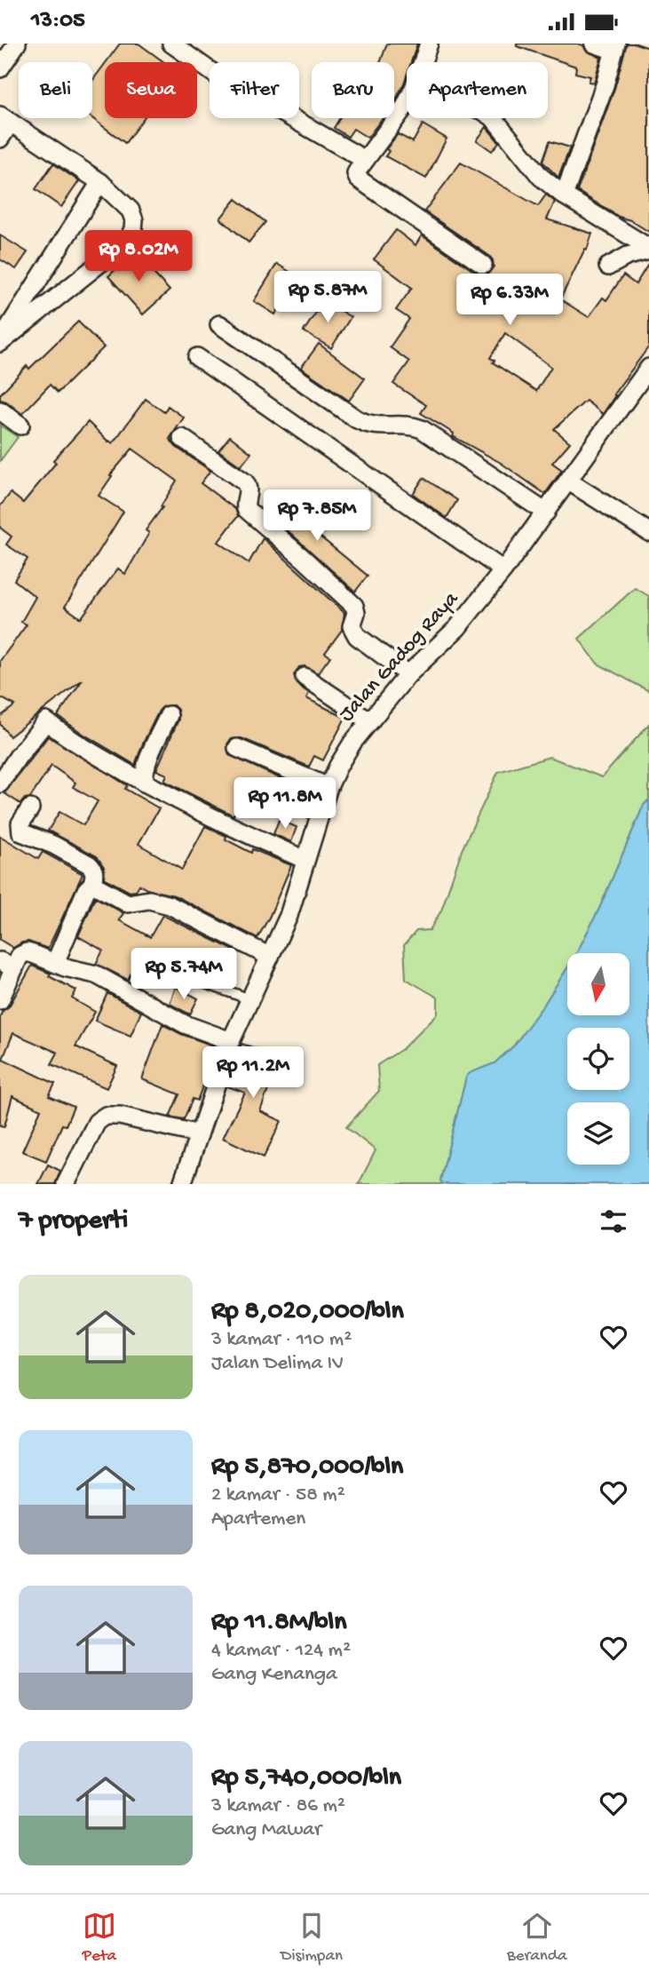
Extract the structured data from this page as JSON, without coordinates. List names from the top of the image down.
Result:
{
  "streets": {
    "street": ["Jalan Gadog Raya"]
  },
  "north": "bottom",
  "page": {
    "status": "13:05",
    "chip": [
      "Beli",
      "Sewa",
      "Filter",
      "Baru",
      "Apartemen"
    ],
    "price": [
      "Rp 8.02M",
      "Rp 5.87M",
      "Rp 6.33M",
      "Rp 7.85M",
      "Rp 11.8M",
      "Rp 5.74M",
      "Rp 11.2M"
    ],
    "heading": "7 properti",
    "list": [
      {
        "name": "Rp 8,020,000/bln",
        "note": "3 kamar · 110 m² · Jalan Delima IV"
      },
      {
        "name": "Rp 5,870,000/bln",
        "note": "2 kamar · 58 m² · Apartemen"
      },
      {
        "name": "Rp 11.8M/bln",
        "note": "4 kamar · 124 m² · Gang Kenanga"
      },
      {
        "name": "Rp 5,740,000/bln",
        "note": "3 kamar · 86 m² · Gang Mawar"
      }
    ],
    "tabs": ["Peta", "Disimpan", "Beranda"]
  }
}
